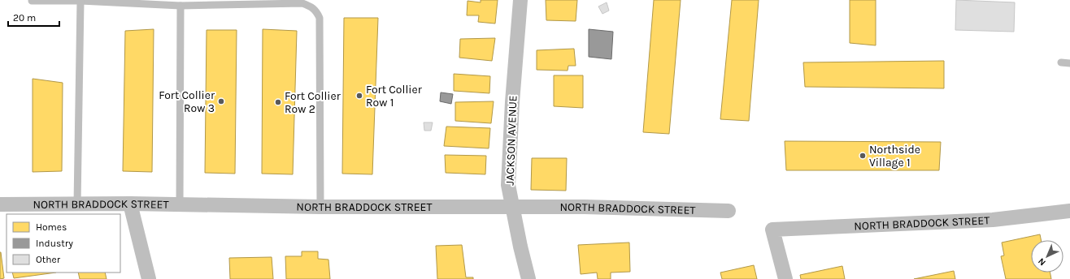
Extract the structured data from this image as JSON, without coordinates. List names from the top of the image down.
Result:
{
  "streets": {
    "street": ["JACKSON AVENUE", "NORTH BRADDOCK STREET"]
  },
  "crossings": [
    ["JACKSON AVENUE", "NORTH BRADDOCK STREET"]
  ],
  "places": [
    "Fort Collier Row 1",
    "Fort Collier Row 3",
    "Fort Collier Row 2",
    "Northside Village 1"
  ],
  "legend": ["Homes", "Industry", "Other"],
  "scale_bar": "20 m",
  "north": "bottom left"
}
